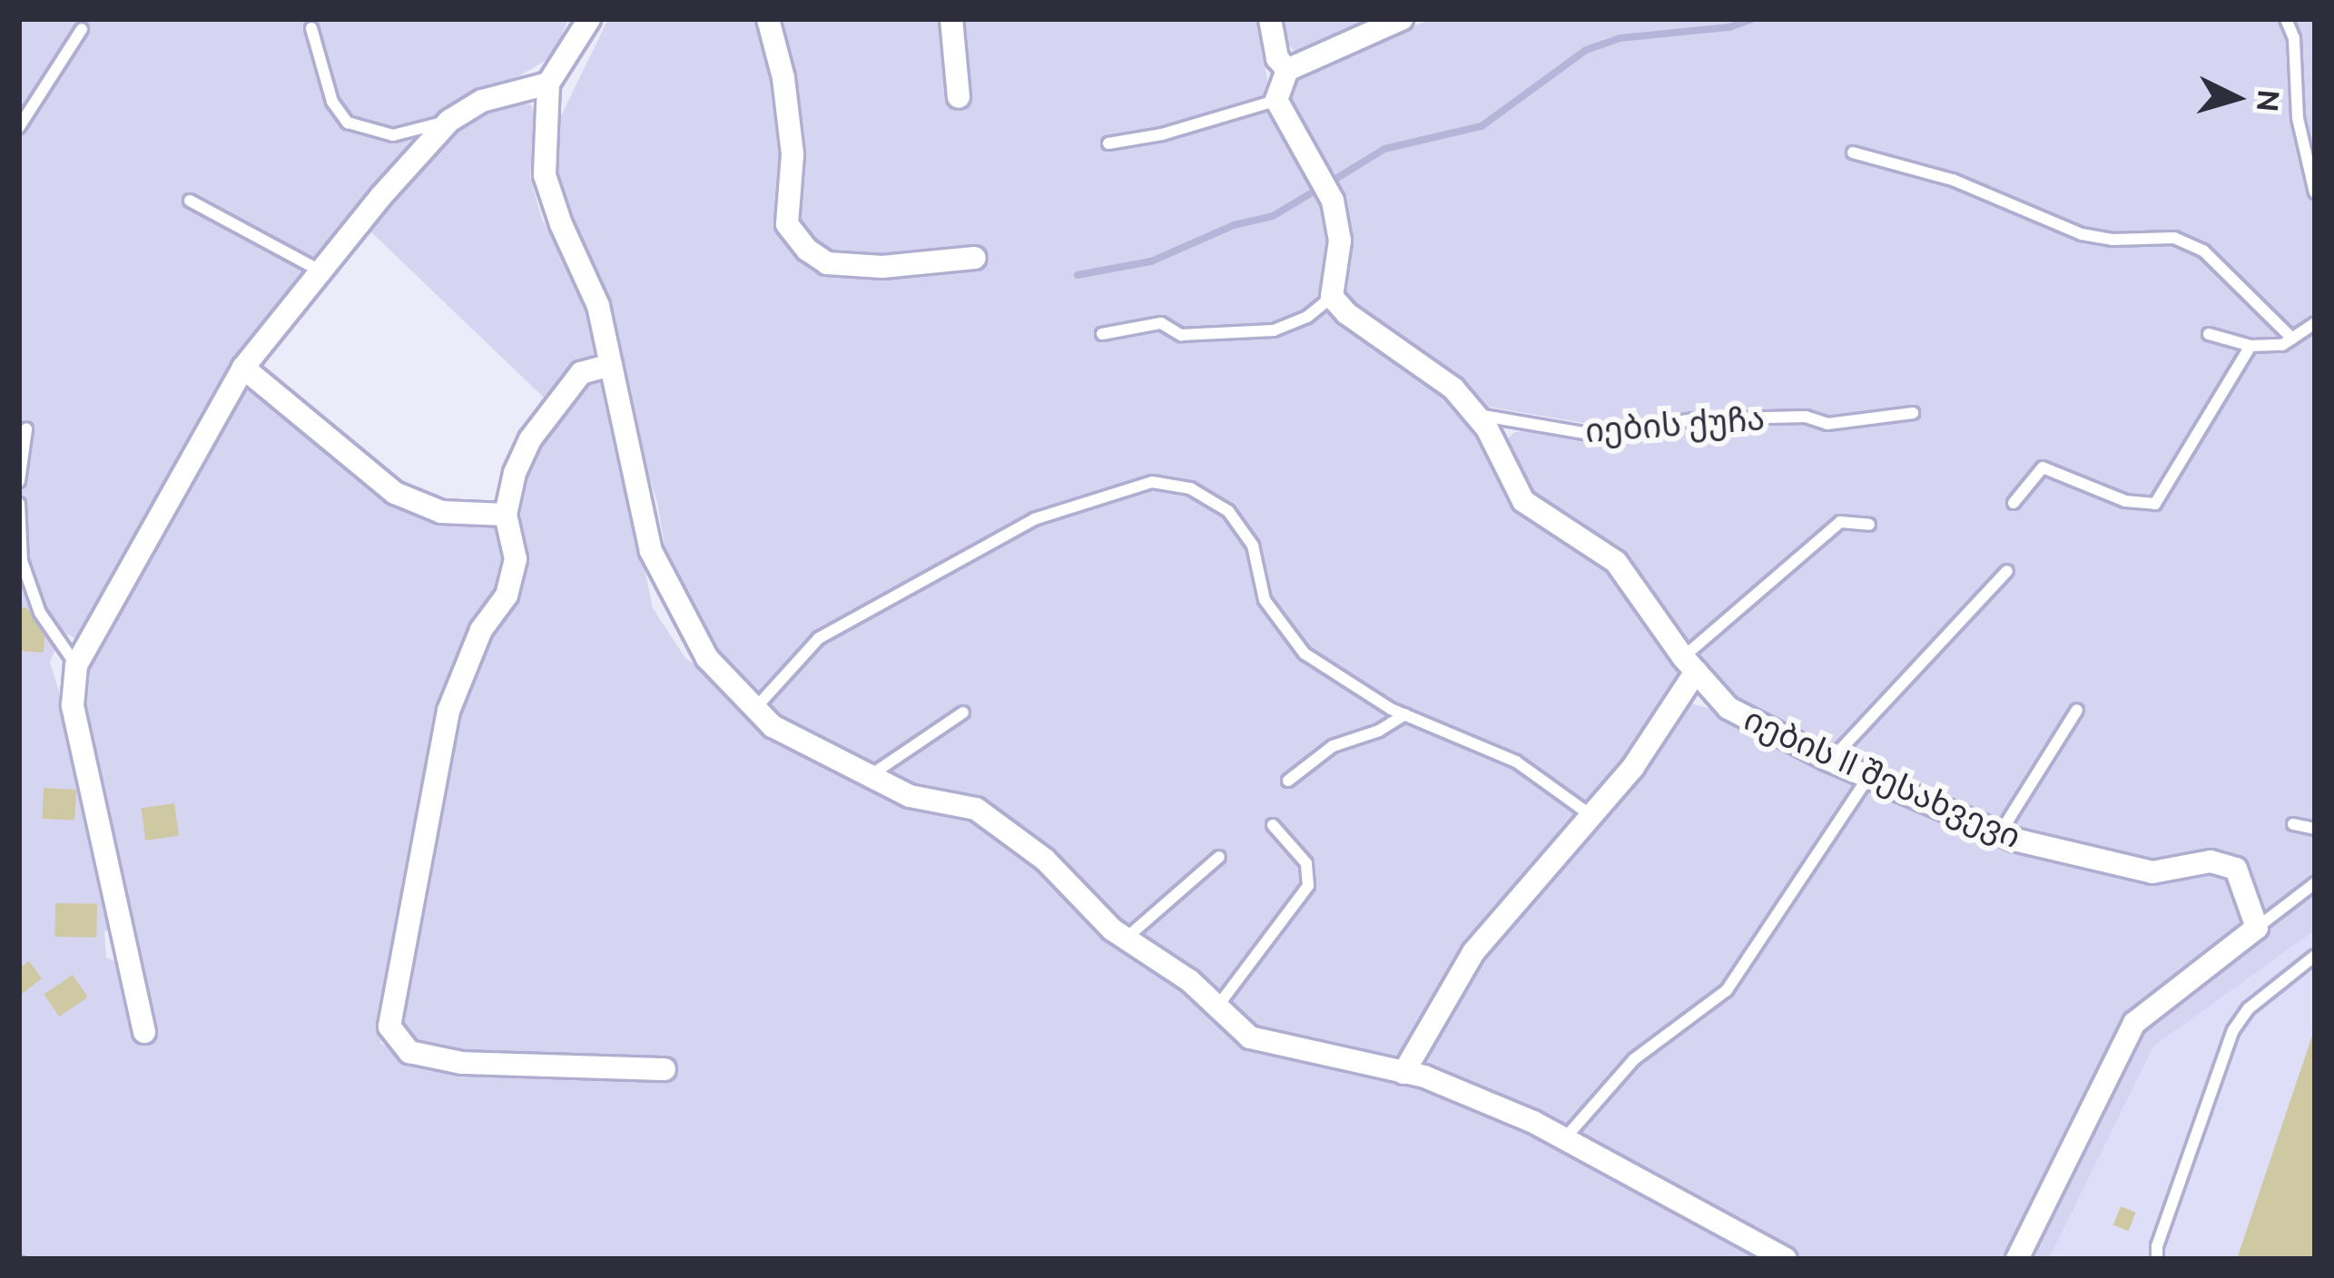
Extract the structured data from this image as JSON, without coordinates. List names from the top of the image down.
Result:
{
  "streets": {
    "street": ["იების II შესახვევი"],
    "lane": ["იების ქუჩა"]
  },
  "crossings": [
    ["იების ქუჩა", "იების II შესახვევი"]
  ],
  "north": "right"
}
